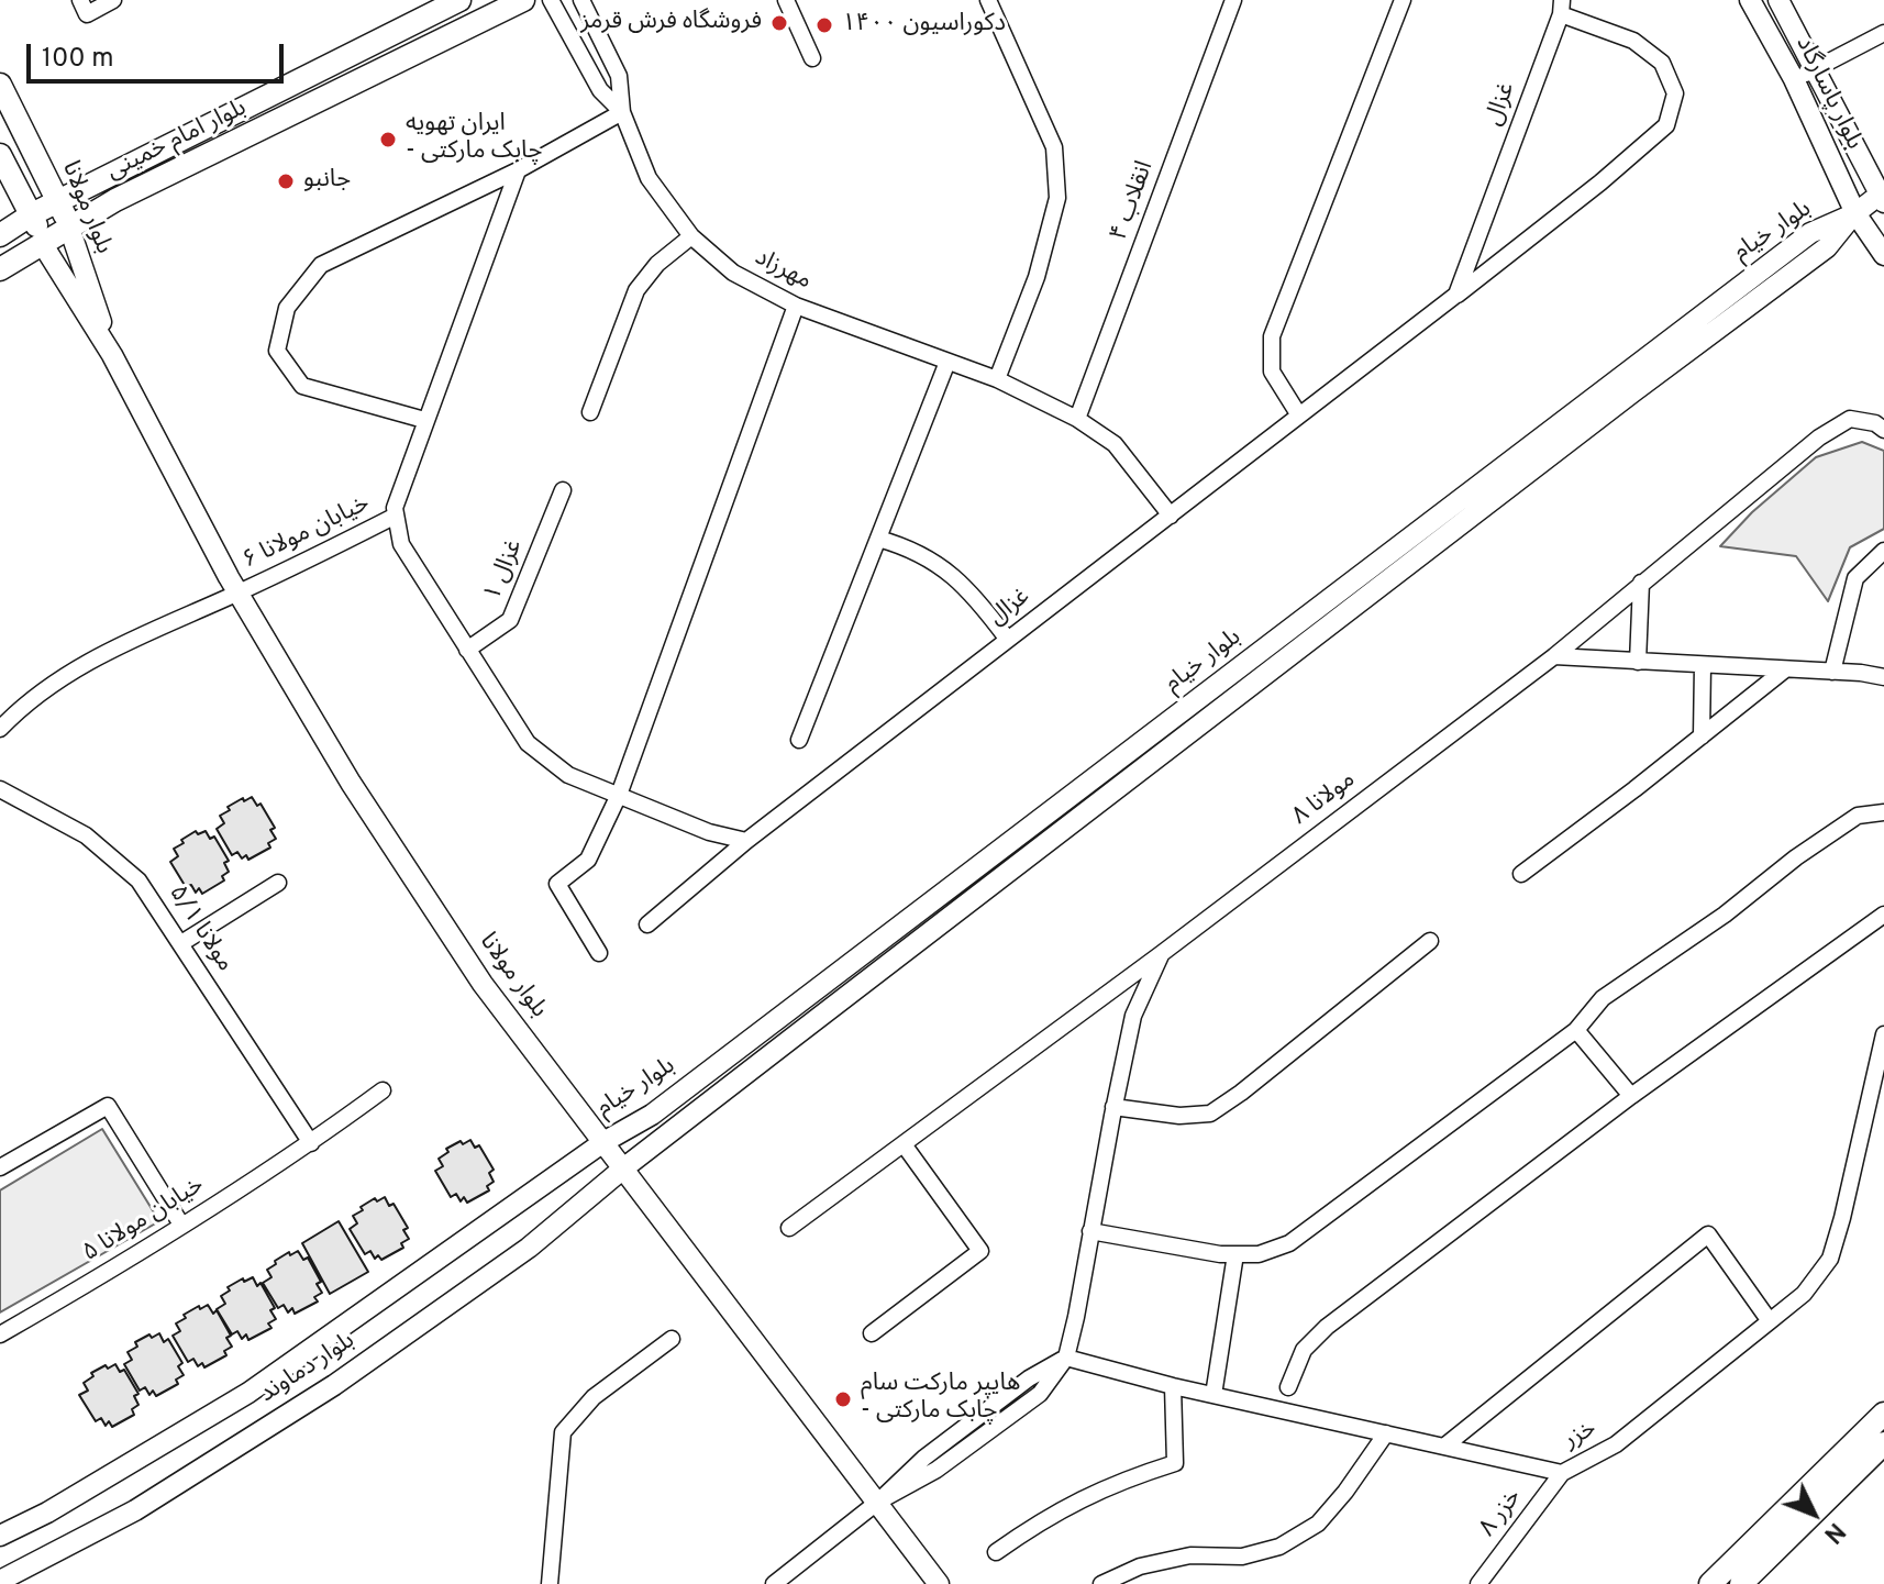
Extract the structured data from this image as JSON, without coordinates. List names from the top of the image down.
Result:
{
  "streets": {
    "main road": ["بلوار امام خمینی", "بلوار مولانا"],
    "street": [
      "بلوار پاسارگاد",
      "غزال",
      "انقلاب ۴",
      "بلوار خیام",
      "مهرزاد",
      "خیابان مولانا ۶",
      "غزال ۱",
      "مولانا ۸",
      "مولانا ۵/۱",
      "خیابان مولانا ۵",
      "بلوار دماوند",
      "خزر",
      "خزر ۸"
    ]
  },
  "crossings": [
    ["بلوار پاسارگاد", "بلوار خیام"],
    ["غزال", "مهرزاد"],
    ["بلوار امام خمینی", "بلوار مولانا"],
    ["انقلاب ۴", "مهرزاد"],
    ["بلوار مولانا", "بلوار خیام"],
    ["بلوار مولانا", "خیابان مولانا ۶"],
    ["بلوار مولانا", "بلوار دماوند"],
    ["بلوار خیام", "بلوار دماوند"],
    ["مولانا ۵/۱", "خیابان مولانا ۵"],
    ["خزر", "خزر ۸"]
  ],
  "places": [
    "فروشگاه فرش قرمز",
    "دکوراسیون ۱۴۰۰",
    "ایران تهویه - چابک مارکتی",
    "جانبو",
    "هایپر مارکت سام - چابک مارکتی"
  ],
  "scale_bar": "100 m",
  "north": "bottom right"
}
